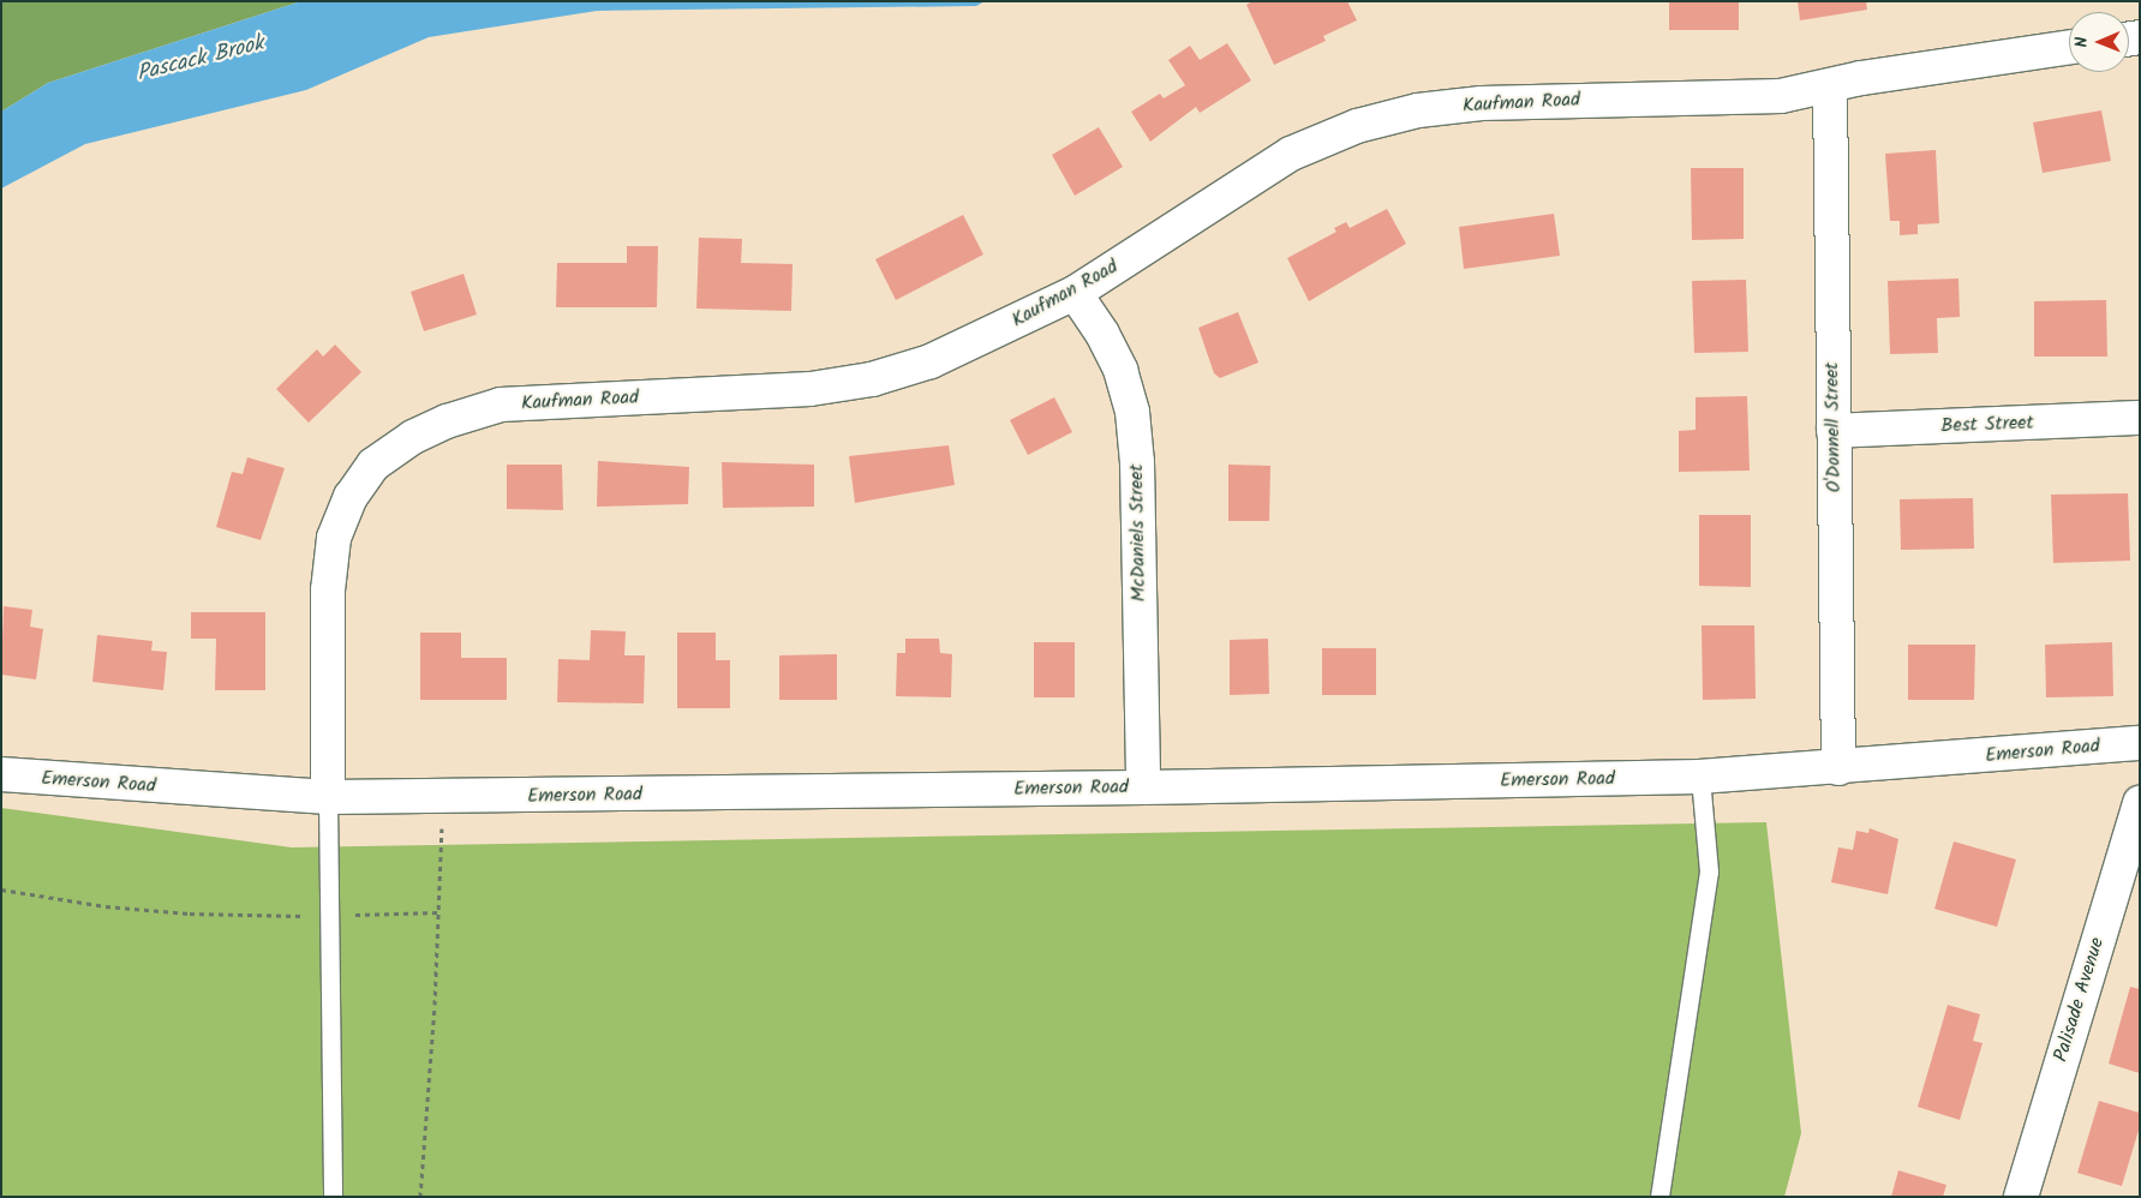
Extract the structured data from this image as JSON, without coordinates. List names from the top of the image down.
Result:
{
  "streets": {
    "street": [
      "Kaufman Road",
      "Best Street",
      "O'Donnell Street",
      "McDaniels Street",
      "Emerson Road",
      "Palisade Avenue"
    ]
  },
  "crossings": [
    ["Kaufman Road", "O'Donnell Street"],
    ["Kaufman Road", "McDaniels Street"],
    ["Kaufman Road", "Emerson Road"],
    ["Best Street", "O'Donnell Street"],
    ["O'Donnell Street", "Emerson Road"],
    ["McDaniels Street", "Emerson Road"]
  ],
  "water": ["Pascack Brook"],
  "north": "left"
}
